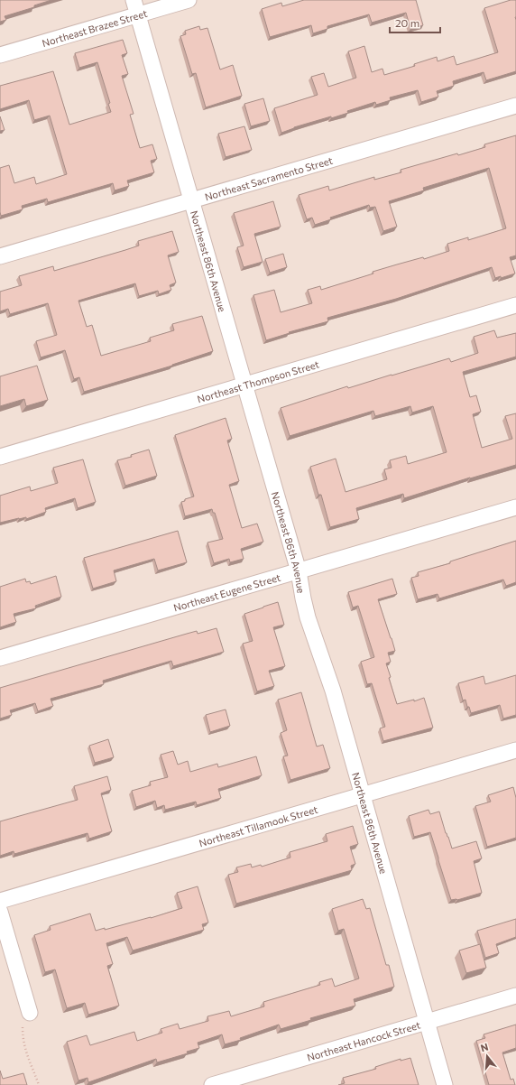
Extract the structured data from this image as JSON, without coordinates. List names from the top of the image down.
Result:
{
  "streets": {
    "street": [
      "Northeast Brazee Street",
      "Northeast Sacramento Street",
      "Northeast 86th Avenue",
      "Northeast Thompson Street",
      "Northeast Eugene Street",
      "Northeast Tillamook Street",
      "Northeast Hancock Street"
    ]
  },
  "crossings": [
    ["Northeast Brazee Street", "Northeast 86th Avenue"],
    ["Northeast Sacramento Street", "Northeast 86th Avenue"],
    ["Northeast 86th Avenue", "Northeast Thompson Street"],
    ["Northeast 86th Avenue", "Northeast Eugene Street"],
    ["Northeast 86th Avenue", "Northeast Tillamook Street"],
    ["Northeast 86th Avenue", "Northeast Hancock Street"]
  ],
  "scale_bar": "20 m",
  "north": "top"
}
